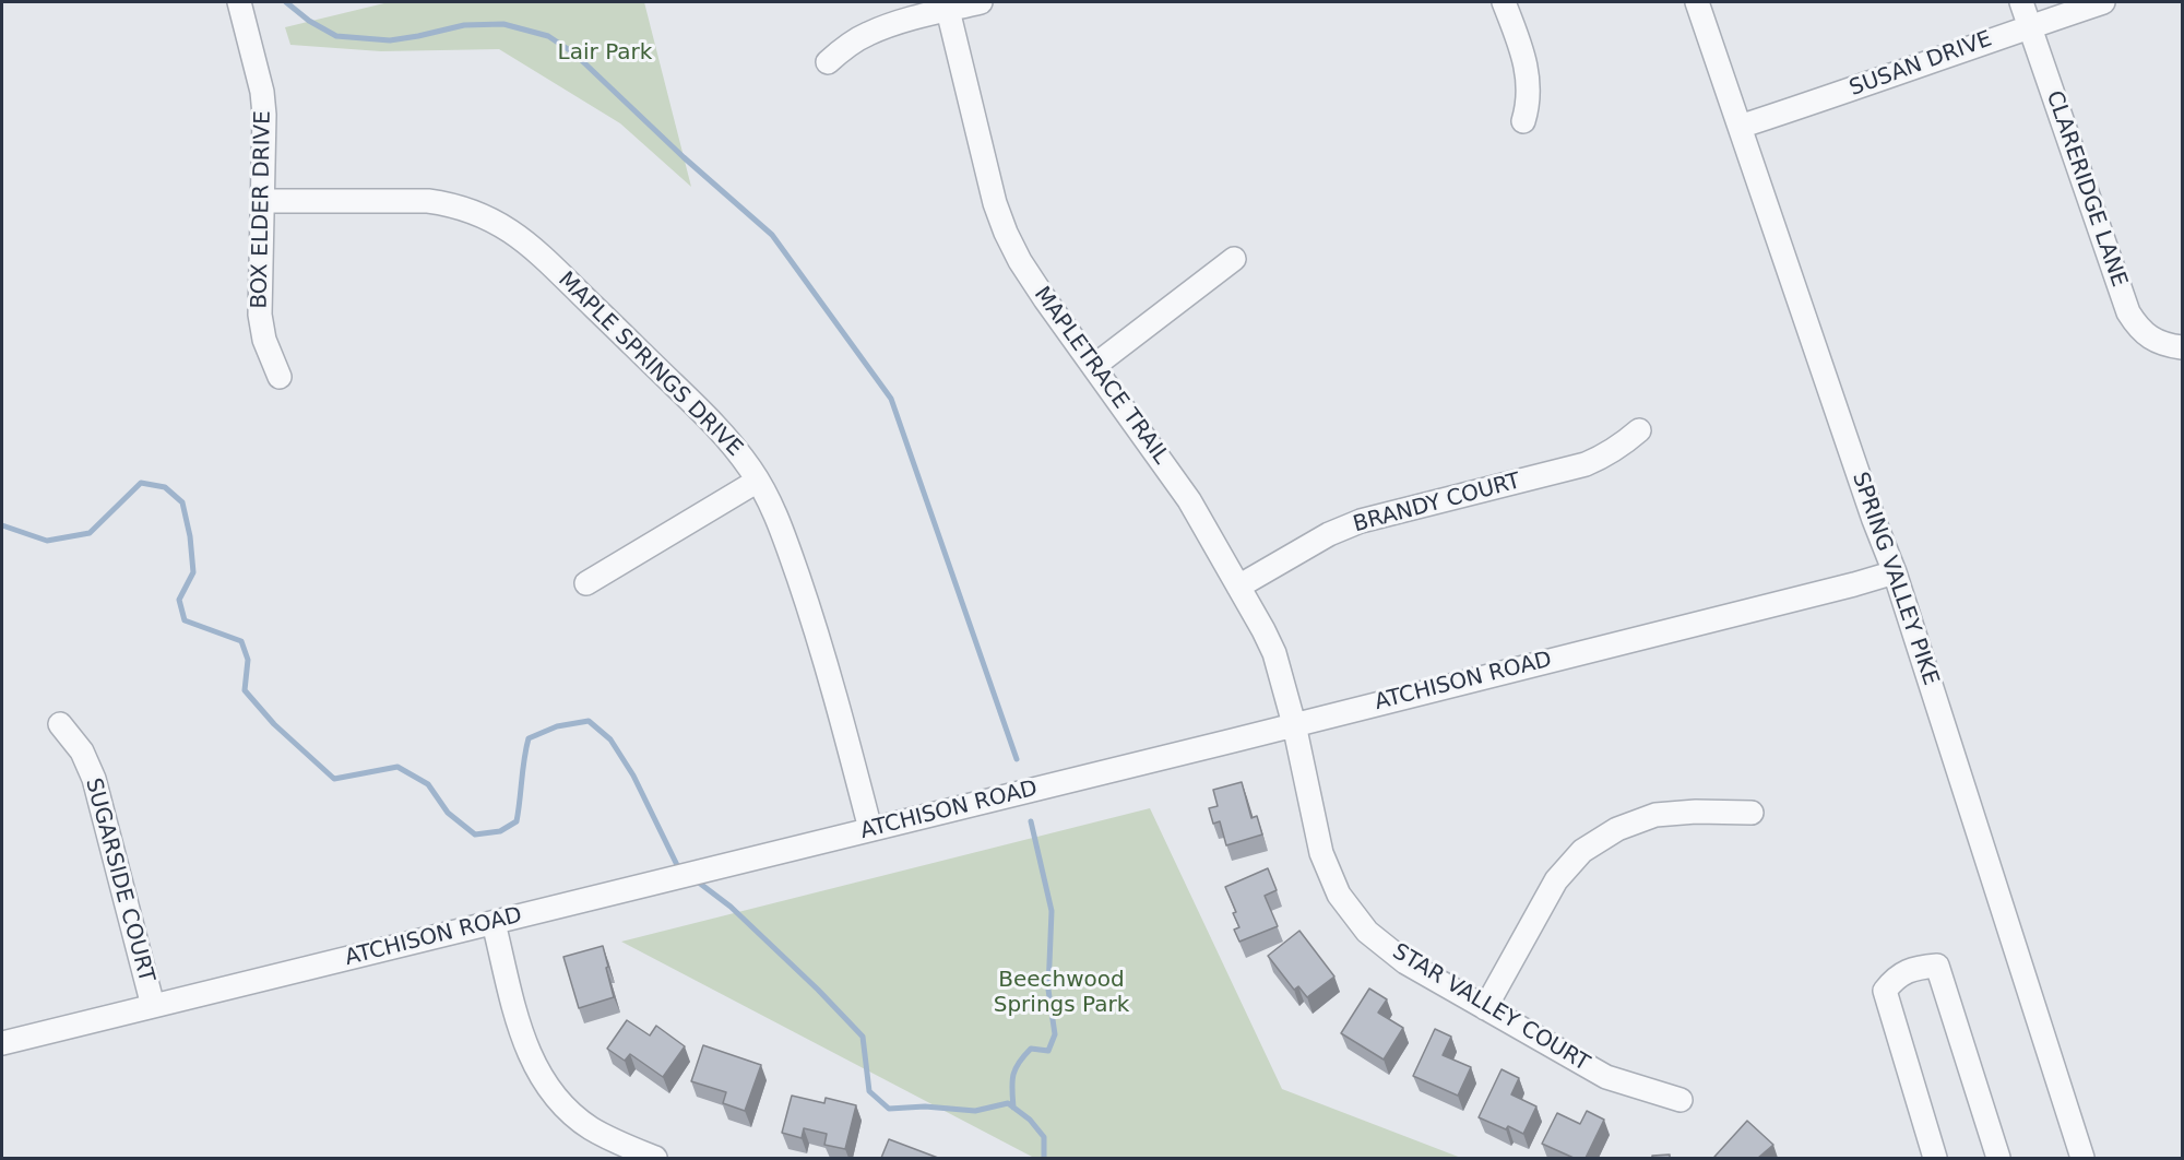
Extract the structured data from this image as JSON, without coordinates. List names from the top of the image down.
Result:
{
  "streets": {
    "street": [
      "SUSAN DRIVE",
      "CLARERIDGE LANE",
      "BOX ELDER DRIVE",
      "MAPLE SPRINGS DRIVE",
      "MAPLETRACE TRAIL",
      "BRANDY COURT",
      "SPRING VALLEY PIKE",
      "ATCHISON ROAD",
      "SUGARSIDE COURT",
      "STAR VALLEY COURT"
    ]
  },
  "crossings": [
    ["SUSAN DRIVE", "CLARERIDGE LANE"],
    ["SUSAN DRIVE", "SPRING VALLEY PIKE"],
    ["BOX ELDER DRIVE", "MAPLE SPRINGS DRIVE"],
    ["MAPLE SPRINGS DRIVE", "ATCHISON ROAD"],
    ["MAPLETRACE TRAIL", "BRANDY COURT"],
    ["MAPLETRACE TRAIL", "ATCHISON ROAD"],
    ["MAPLETRACE TRAIL", "STAR VALLEY COURT"],
    ["SPRING VALLEY PIKE", "ATCHISON ROAD"],
    ["ATCHISON ROAD", "SUGARSIDE COURT"],
    ["ATCHISON ROAD", "STAR VALLEY COURT"]
  ],
  "parks": ["Lair Park", "Beechwood Springs Park"]
}
